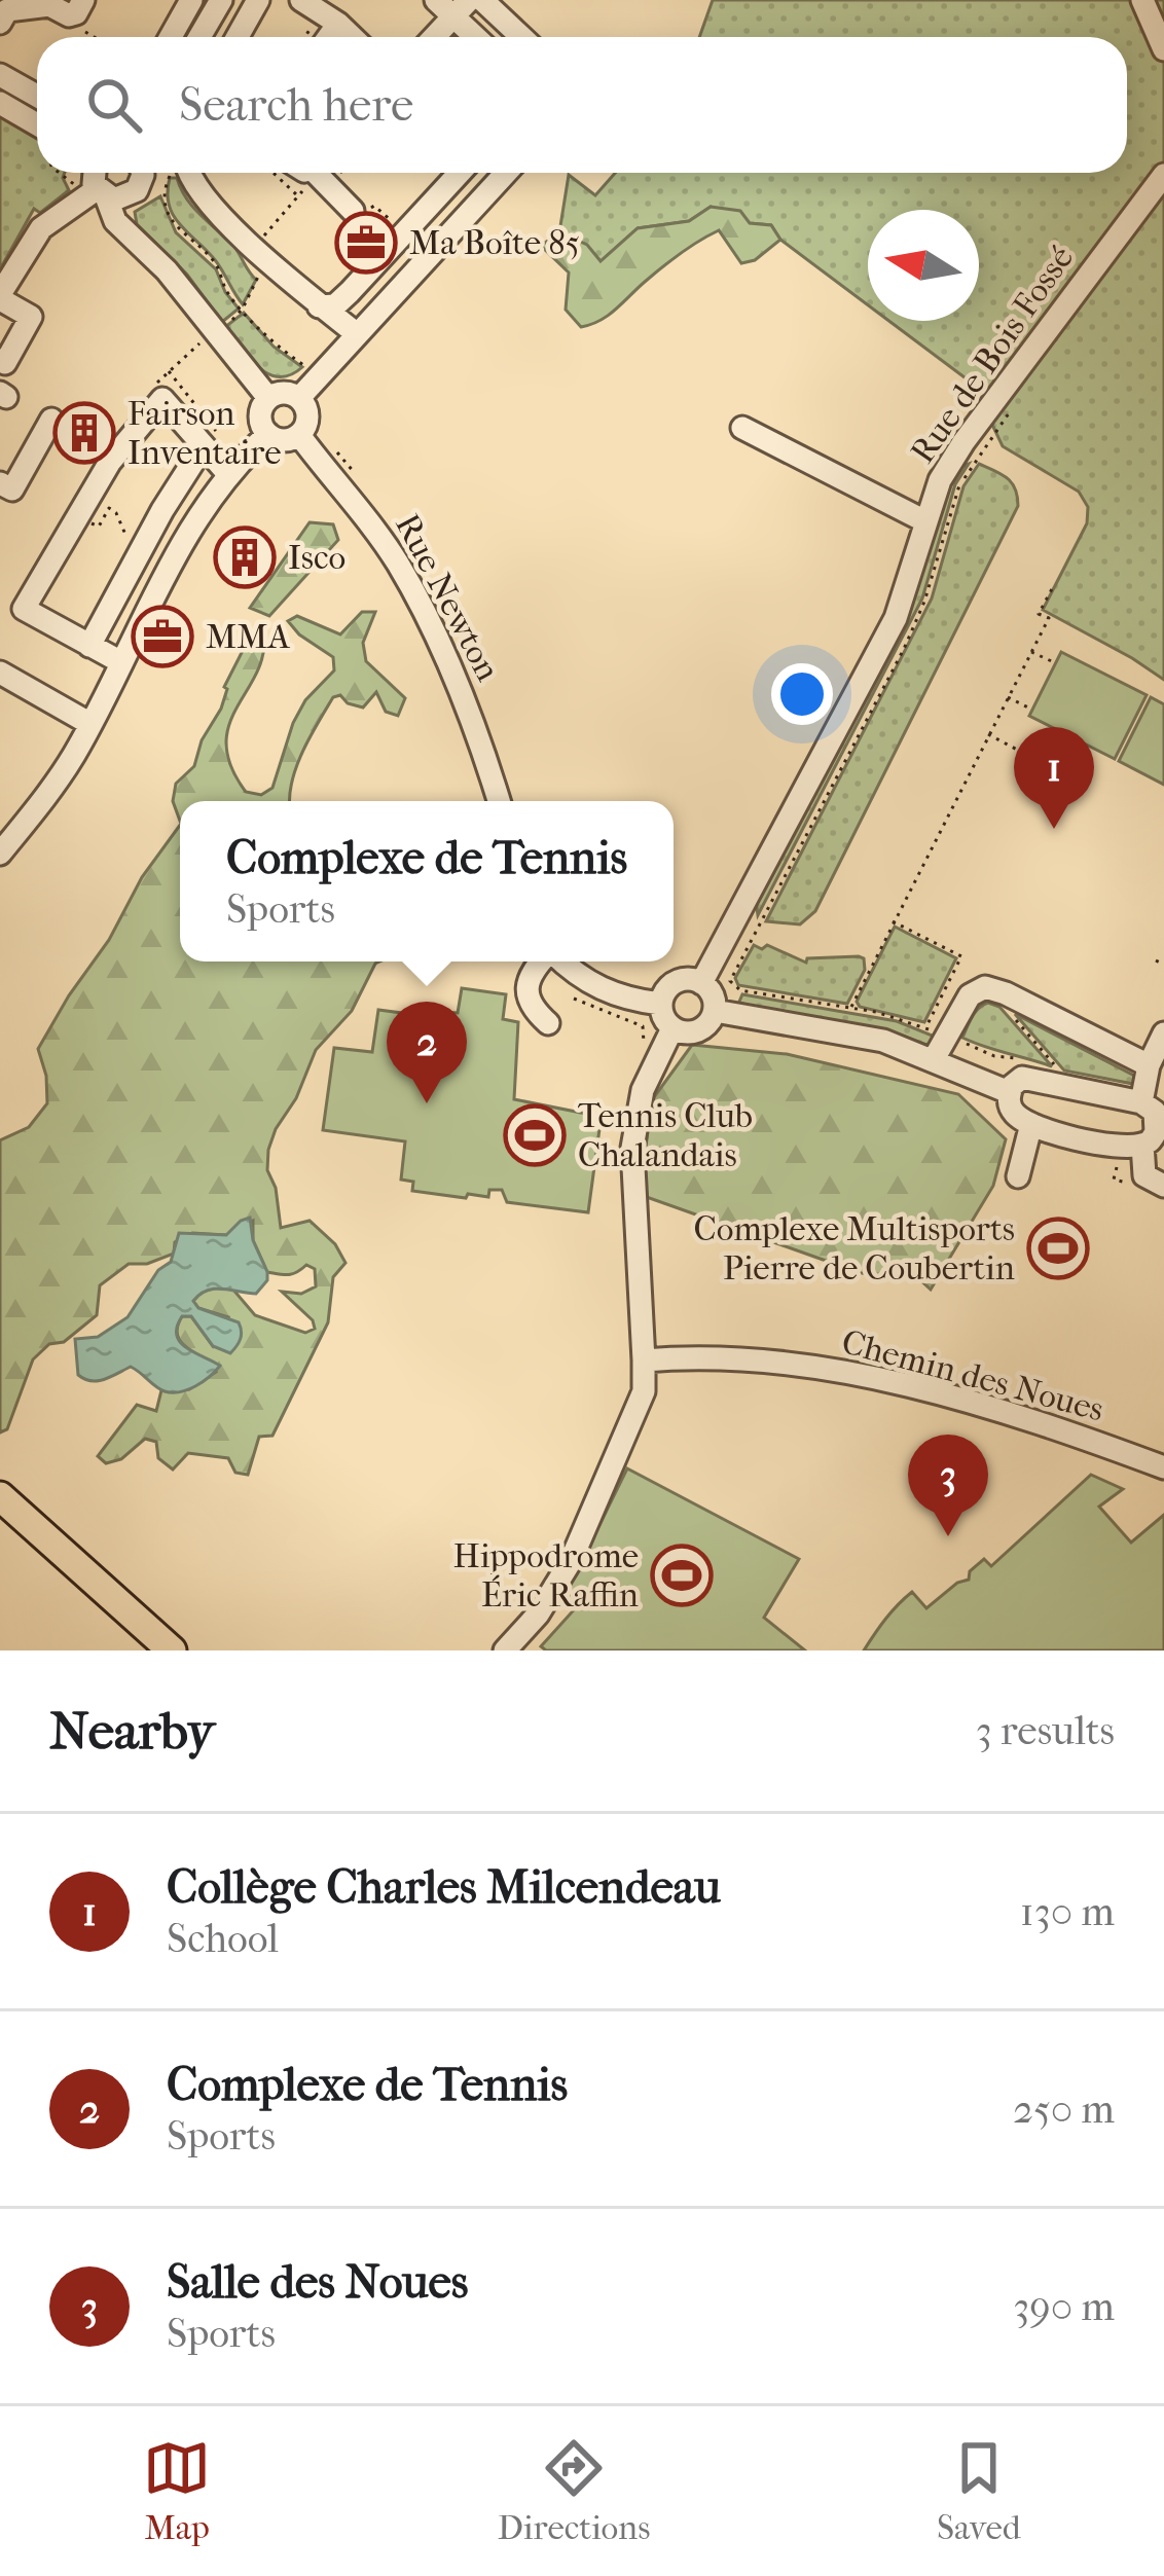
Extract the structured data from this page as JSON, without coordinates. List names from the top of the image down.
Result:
{
  "streets": {
    "street": ["Rue de Bois Fossé", "Rue Newton", "Chemin des Noues"]
  },
  "places": {
    "office": ["Ma Boîte 85", "MMA"],
    "building": ["Fairson Inventaire", "Isco"],
    "sports": ["Tennis Club Chalandais", "Complexe Multisports Pierre de Coubertin", "Hippodrome Éric Raffin"]
  },
  "north": "left",
  "page": {
    "search": "Search here",
    "pins": ["1", "2", "3"],
    "popup": ["Complexe de Tennis", "Sports"],
    "heading": ["Nearby", "3 results"],
    "list": [
      {
        "mark": "1",
        "name": "Collège Charles Milcendeau",
        "note": "School",
        "value": "130 m"
      },
      {
        "mark": "2",
        "name": "Complexe de Tennis",
        "note": "Sports",
        "value": "250 m"
      },
      {
        "mark": "3",
        "name": "Salle des Noues",
        "note": "Sports",
        "value": "390 m"
      }
    ],
    "nav": ["Map", "Directions", "Saved"]
  }
}
